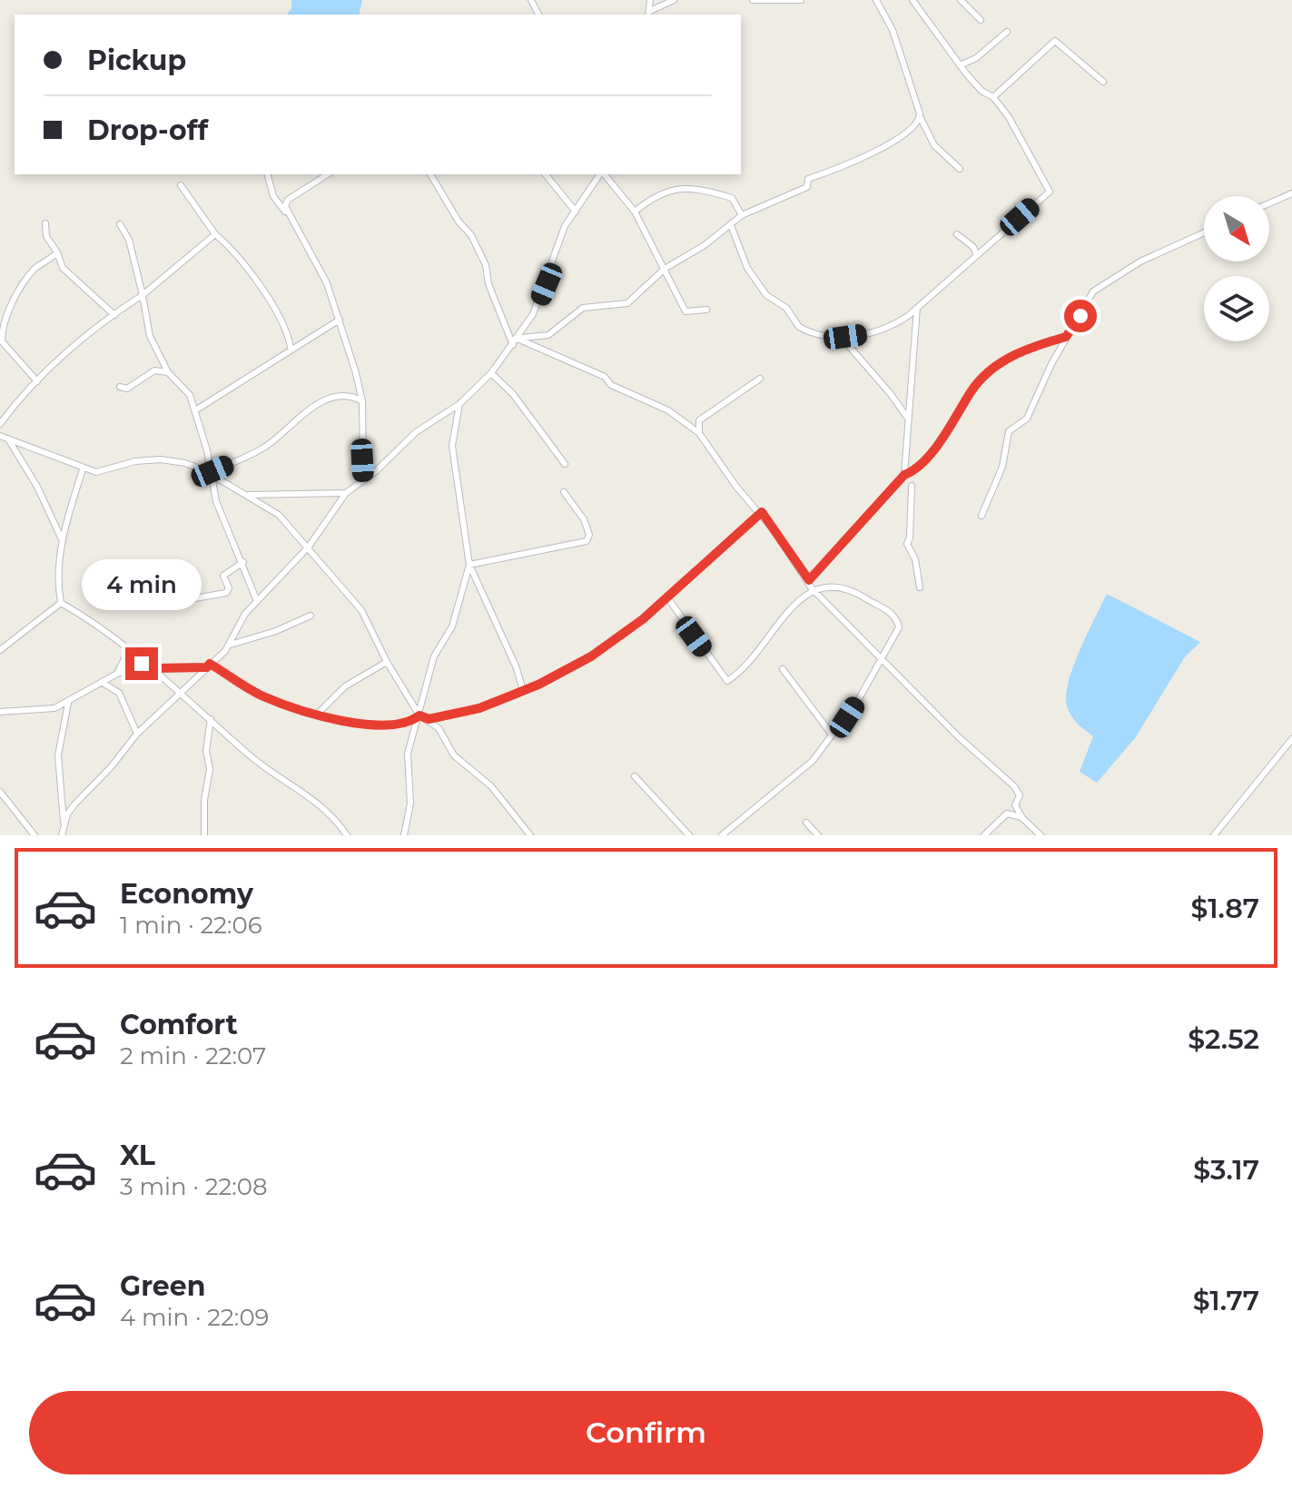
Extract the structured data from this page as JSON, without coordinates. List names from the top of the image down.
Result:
{
  "north": "bottom right",
  "page": {
    "banner": ["Pickup", "Drop-off"],
    "bubble": "4 min",
    "list": [
      {
        "name": "Economy",
        "note": "1 min · 22:06",
        "value": "$1.87"
      },
      {
        "name": "Comfort",
        "note": "2 min · 22:07",
        "value": "$2.52"
      },
      {
        "name": "XL",
        "note": "3 min · 22:08",
        "value": "$3.17"
      },
      {
        "name": "Green",
        "note": "4 min · 22:09",
        "value": "$1.77"
      }
    ],
    "buttons": "Confirm"
  }
}
